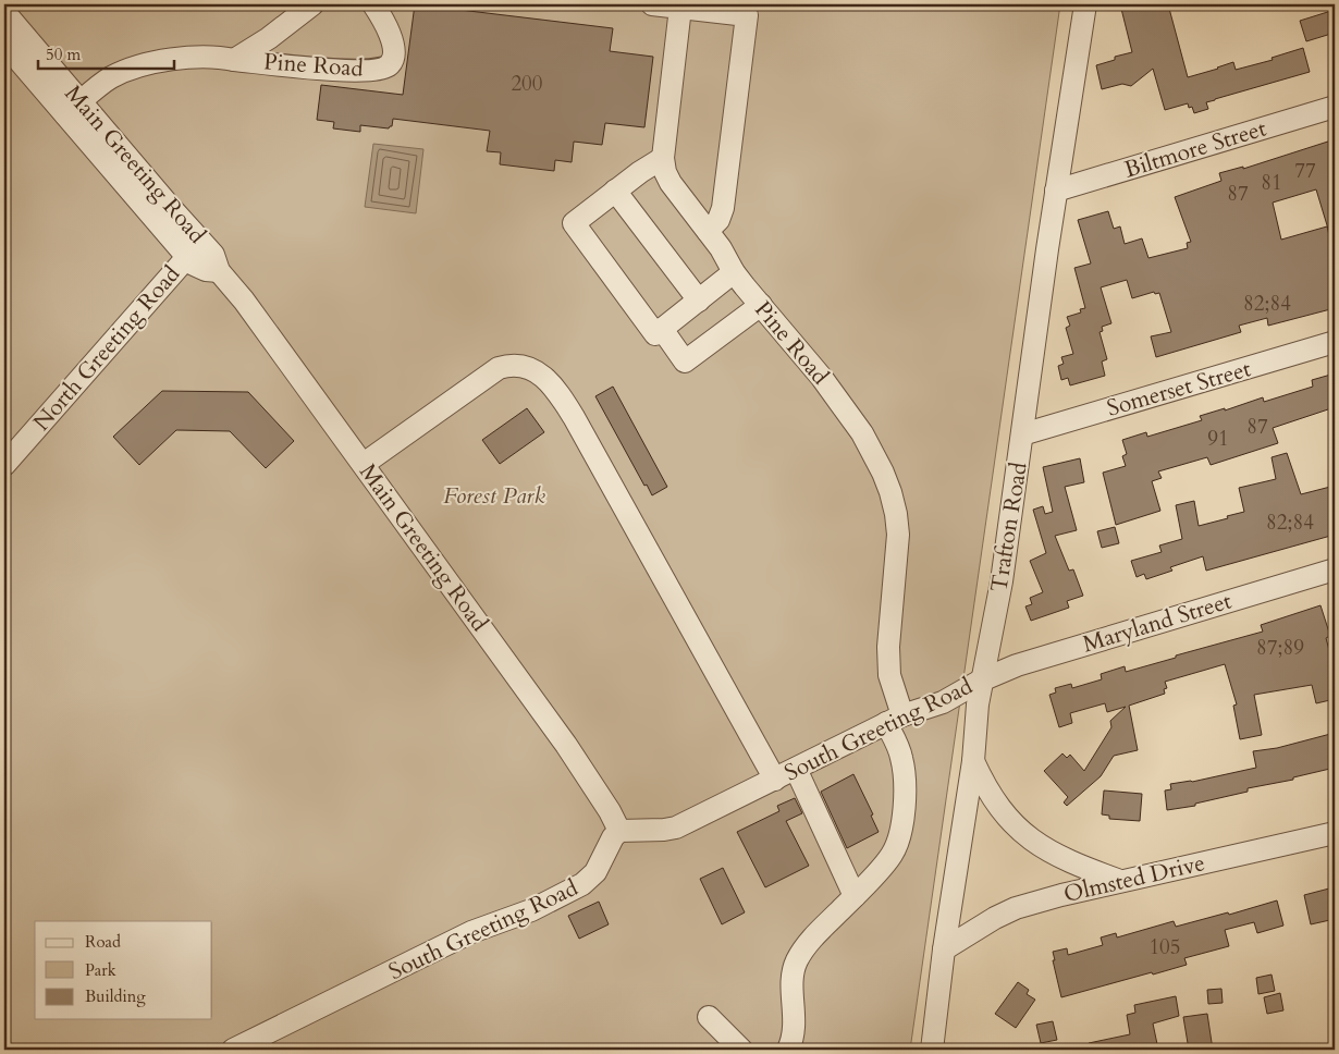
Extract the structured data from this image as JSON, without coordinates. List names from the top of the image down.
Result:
{
  "streets": {
    "street": [
      "Pine Road",
      "Biltmore Street",
      "Main Greeting Road",
      "North Greeting Road",
      "Somerset Street",
      "Trafton Road",
      "Maryland Street",
      "South Greeting Road",
      "Olmsted Drive"
    ]
  },
  "crossings": [
    ["Pine Road", "Main Greeting Road"],
    ["Pine Road", "South Greeting Road"],
    ["Biltmore Street", "Trafton Road"],
    ["Main Greeting Road", "North Greeting Road"],
    ["Main Greeting Road", "South Greeting Road"],
    ["Somerset Street", "Trafton Road"],
    ["Trafton Road", "Maryland Street"],
    ["Trafton Road", "South Greeting Road"],
    ["Trafton Road", "Olmsted Drive"],
    ["Maryland Street", "South Greeting Road"]
  ],
  "parks": ["Forest Park"],
  "house_numbers": [
    "200",
    "77",
    "81",
    "87",
    "82;84",
    "87",
    "91",
    "82;84",
    "87;89",
    "105"
  ],
  "legend": ["Road", "Park", "Building"],
  "scale_bar": "50 m"
}
